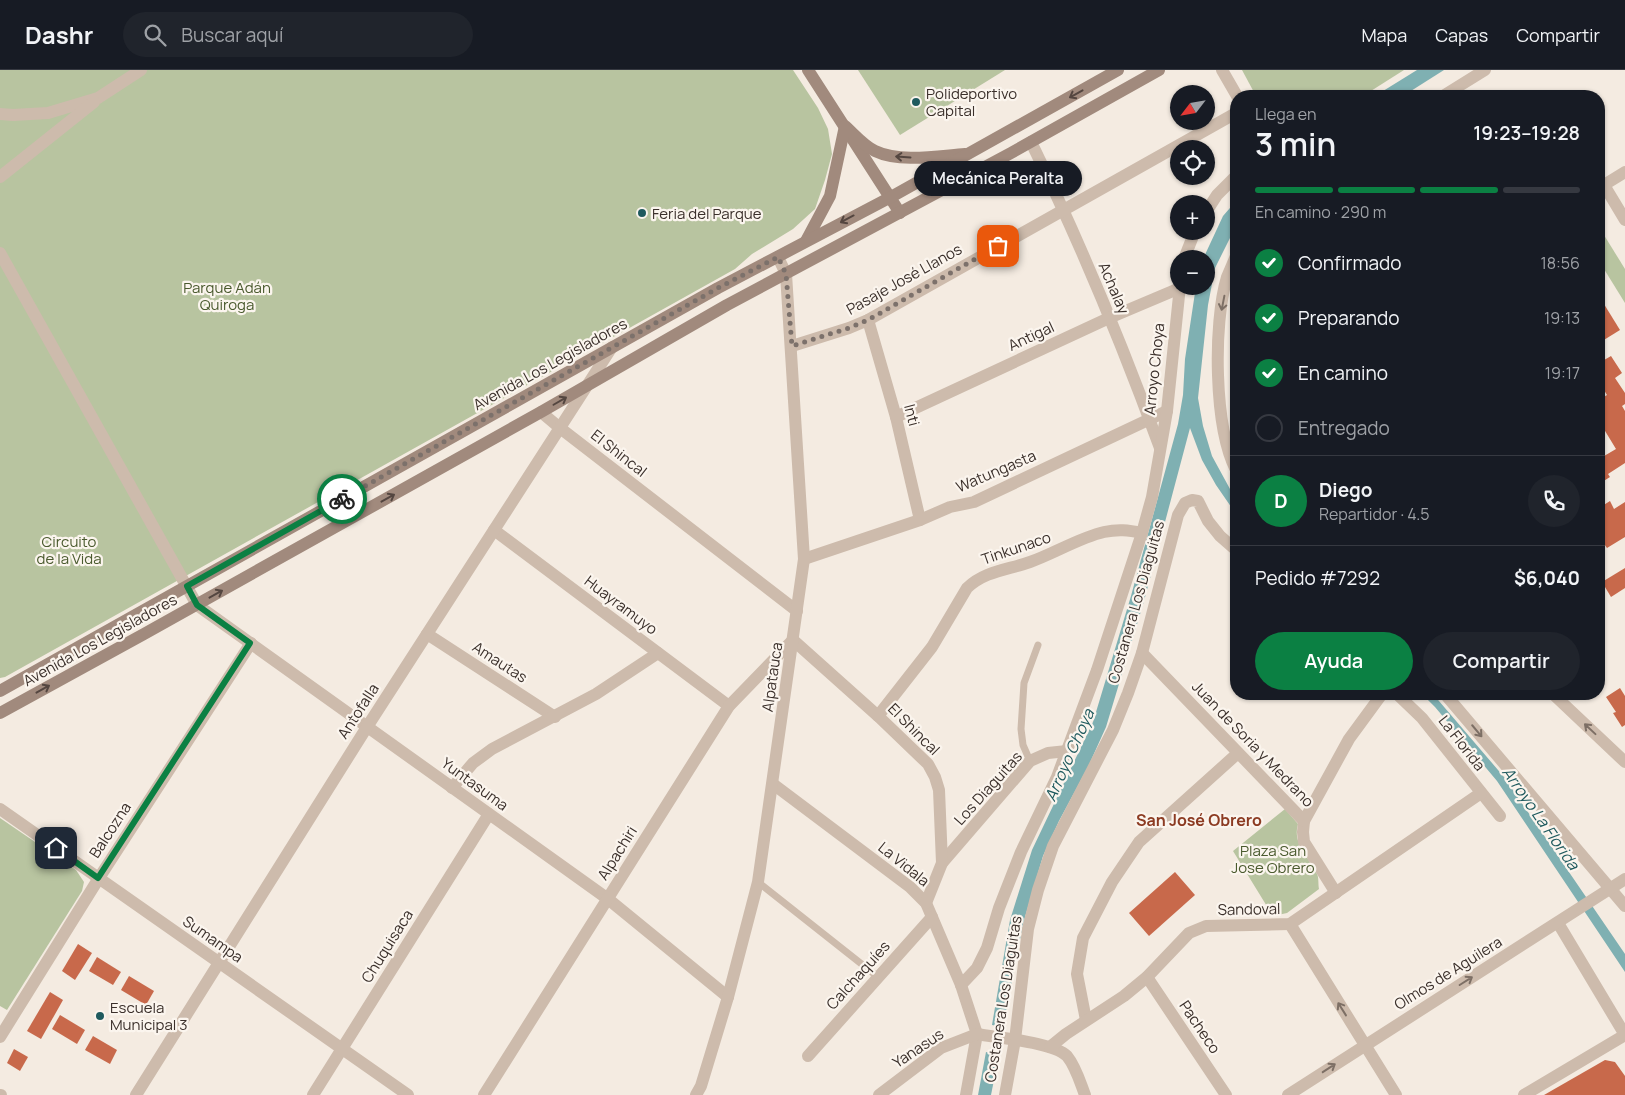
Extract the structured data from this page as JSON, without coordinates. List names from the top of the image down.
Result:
{
  "streets": {
    "main road": ["Avenida Los Legisladores"],
    "street": [
      "Pasaje José Llanos",
      "Achalay",
      "Antigal",
      "Arroyo Choya",
      "Inti",
      "El Shincal",
      "Watungasta",
      "Tinkunaco",
      "Costanera Los Diaguitas",
      "Huayramuyo",
      "Amautas",
      "Alpatauca",
      "Antofalla",
      "La Florida",
      "Juan de Soria y Medrano",
      "Yuntasuma",
      "Los Diaguitas",
      "Balcozna",
      "Alpachiri",
      "La Vidala",
      "Sandoval",
      "Sumampa",
      "Chuquisaca",
      "Olmos de Aguilera",
      "Calchaquíes",
      "Pacheco",
      "Yanasus"
    ]
  },
  "crossings": [
    ["Pasaje José Llanos", "Achalay"],
    ["Pasaje José Llanos", "Inti"],
    ["Pasaje José Llanos", "Alpatauca"],
    ["Achalay", "Antigal"],
    ["Achalay", "Avenida Los Legisladores"],
    ["Achalay", "Arroyo Choya"],
    ["Achalay", "Watungasta"],
    ["Antigal", "Inti"],
    ["Avenida Los Legisladores", "El Shincal"],
    ["Avenida Los Legisladores", "Alpatauca"],
    ["Avenida Los Legisladores", "Antofalla"],
    ["Avenida Los Legisladores", "Yuntasuma"],
    ["Arroyo Choya", "Watungasta"],
    ["Arroyo Choya", "Tinkunaco"],
    ["Arroyo Choya", "Los Diaguitas"],
    ["Arroyo Choya", "La Vidala"],
    ["Inti", "Watungasta"],
    ["El Shincal", "Tinkunaco"],
    ["El Shincal", "Alpatauca"],
    ["El Shincal", "Antofalla"],
    ["El Shincal", "Los Diaguitas"],
    ["El Shincal", "Alpachiri"],
    ["El Shincal", "La Vidala"],
    ["Watungasta", "Alpatauca"],
    ["Costanera Los Diaguitas", "Juan de Soria y Medrano"],
    ["Huayramuyo", "Antofalla"],
    ["Huayramuyo", "Alpachiri"],
    ["Amautas", "Antofalla"],
    ["Alpatauca", "Yuntasuma"],
    ["Alpatauca", "Alpachiri"],
    ["Alpatauca", "La Vidala"],
    ["Antofalla", "Yuntasuma"],
    ["Antofalla", "Sumampa"],
    ["La Florida", "Sandoval"],
    ["Juan de Soria y Medrano", "Sandoval"],
    ["Yuntasuma", "Balcozna"],
    ["Yuntasuma", "Alpachiri"],
    ["Yuntasuma", "Chuquisaca"],
    ["Balcozna", "Sumampa"],
    ["La Vidala", "Calchaquíes"],
    ["La Vidala", "Yanasus"],
    ["Sandoval", "Pacheco"],
    ["Sumampa", "Chuquisaca"]
  ],
  "one_way": ["Olmos de Aguilera"],
  "districts": ["San José Obrero"],
  "water": ["Arroyo Choya", "Arroyo La Florida"],
  "parks": ["Parque Adán Quiroga", "Circuito de la Vida", "Plaza San Jose Obrero"],
  "places": [
    "Polideportivo Capital",
    "Feria del Parque",
    "Mecánica Peralta",
    "Escuela Municipal 3"
  ],
  "north": "bottom left",
  "page": {
    "header": "Dashr",
    "search": "Buscar aquí",
    "nav": ["Mapa", "Capas", "Compartir"],
    "map_buttons": ["+", "−"],
    "heading": ["3 min", "Llega en", "19:23–19:28"],
    "panel": [
      "Diego",
      "Repartidor · 4.5",
      "Pedido #7292",
      "$6,040"
    ],
    "bubble": "Mecánica Peralta",
    "bar": "En camino · 290 m",
    "list": [
      ["Confirmado", "18:56"],
      ["Preparando", "19:13"],
      ["En camino", "19:17"],
      "Entregado"
    ],
    "round": "D",
    "buttons": ["Ayuda", "Compartir"]
  }
}
